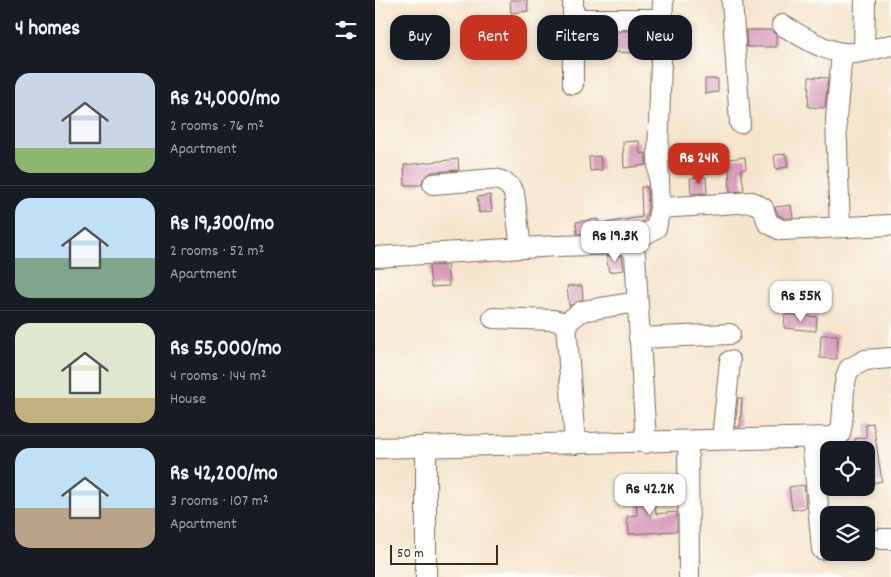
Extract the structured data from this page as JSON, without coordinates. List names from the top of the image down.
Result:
{
  "scale_bar": "50 m",
  "page": {
    "heading": "4 homes",
    "chip": [
      "Buy",
      "Rent",
      "Filters",
      "New"
    ],
    "list": [
      {
        "name": "Rs 24,000/mo",
        "note": "2 rooms · 76 m² · Apartment"
      },
      {
        "name": "Rs 19,300/mo",
        "note": "2 rooms · 52 m² · Apartment"
      },
      {
        "name": "Rs 55,000/mo",
        "note": "4 rooms · 144 m² · House"
      },
      {
        "name": "Rs 42,200/mo",
        "note": "3 rooms · 107 m² · Apartment"
      }
    ],
    "price": [
      "Rs 24K",
      "Rs 19.3K",
      "Rs 55K",
      "Rs 42.2K"
    ],
    "scale": "50 m"
  }
}
